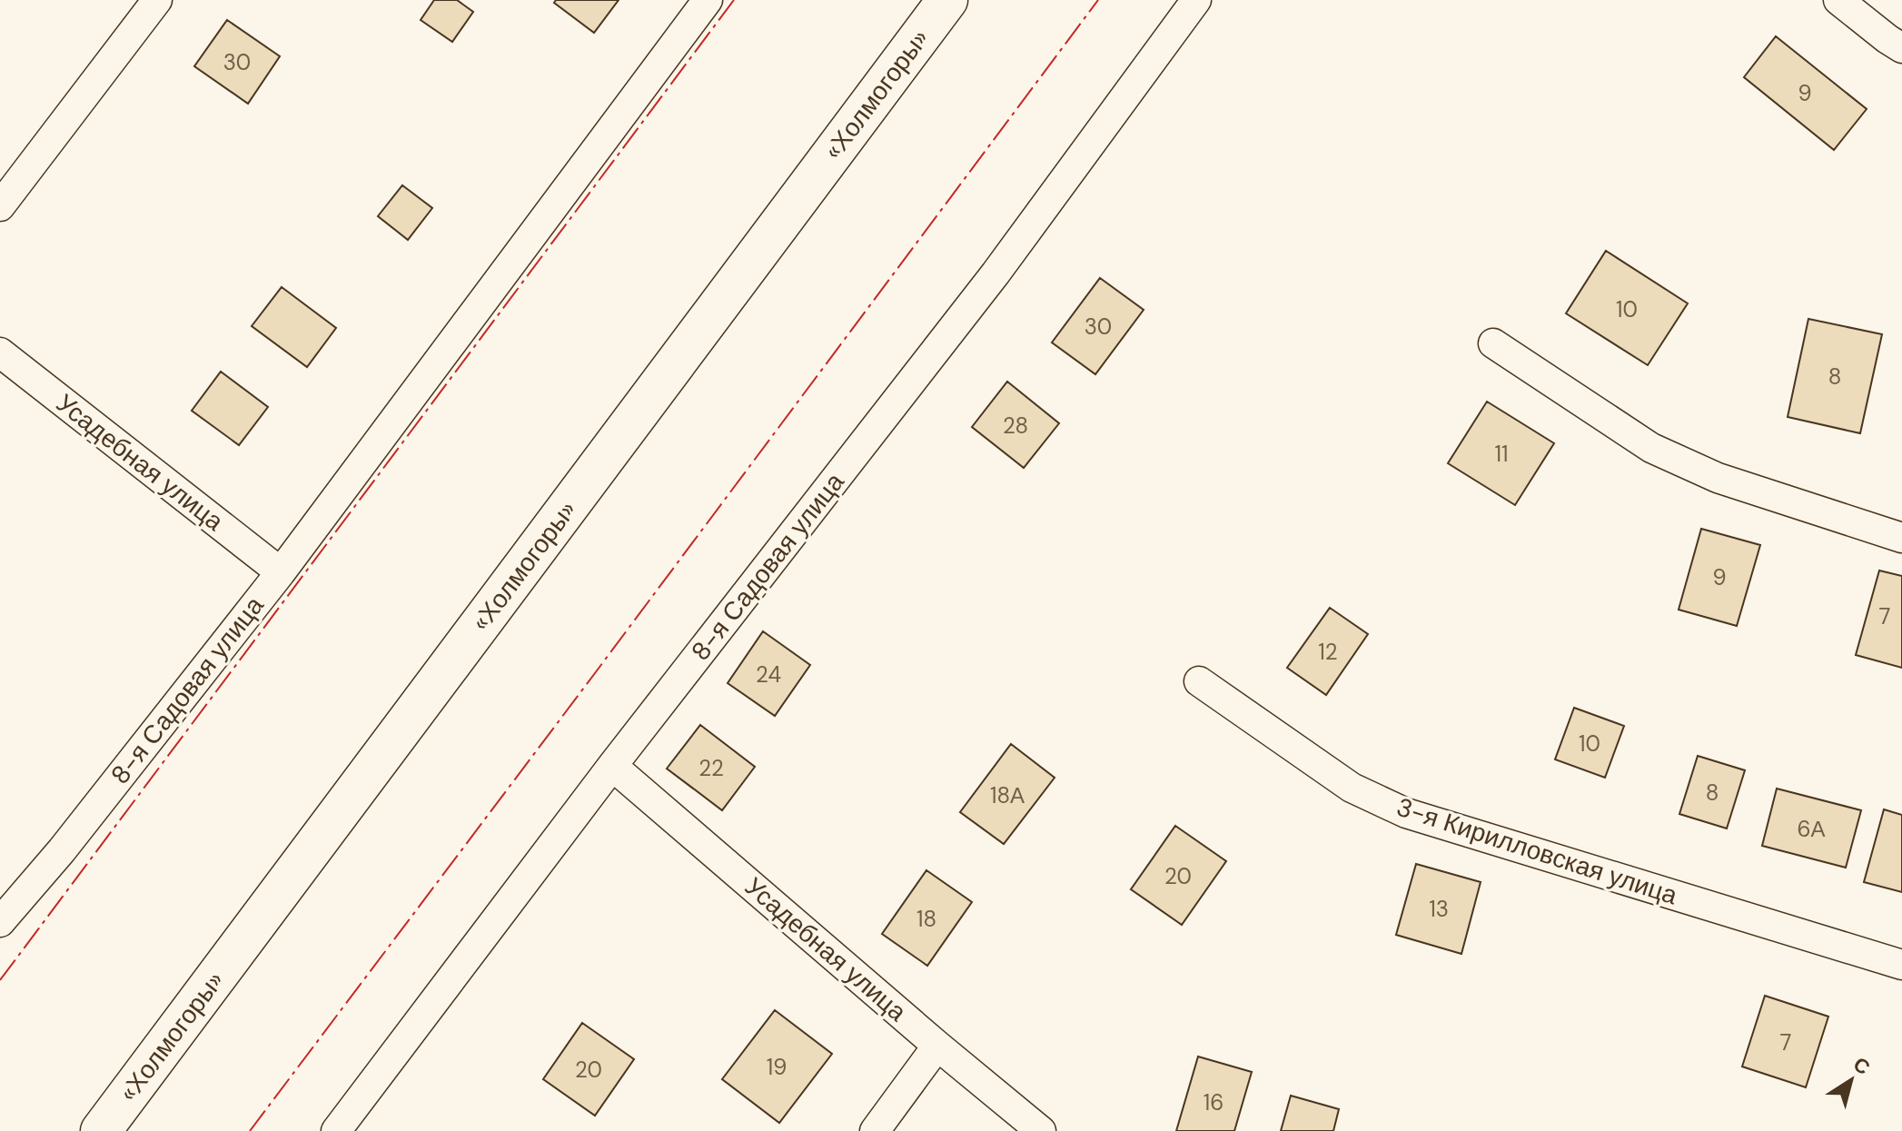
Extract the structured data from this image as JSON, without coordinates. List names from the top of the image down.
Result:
{
  "streets": {
    "highway": ["«Холмогоры»"],
    "street": ["Усадебная улица", "8-я Садовая улица", "3-я Кирилловская улица"]
  },
  "crossings": [
    ["Усадебная улица", "8-я Садовая улица"]
  ],
  "house_numbers": [
    "30",
    "9",
    "10",
    "30",
    "8",
    "28",
    "11",
    "9",
    "7",
    "12",
    "24",
    "10",
    "22",
    "8",
    "18А",
    "6А",
    "20",
    "13",
    "18",
    "7",
    "19",
    "20",
    "16"
  ],
  "north": "top right"
}
